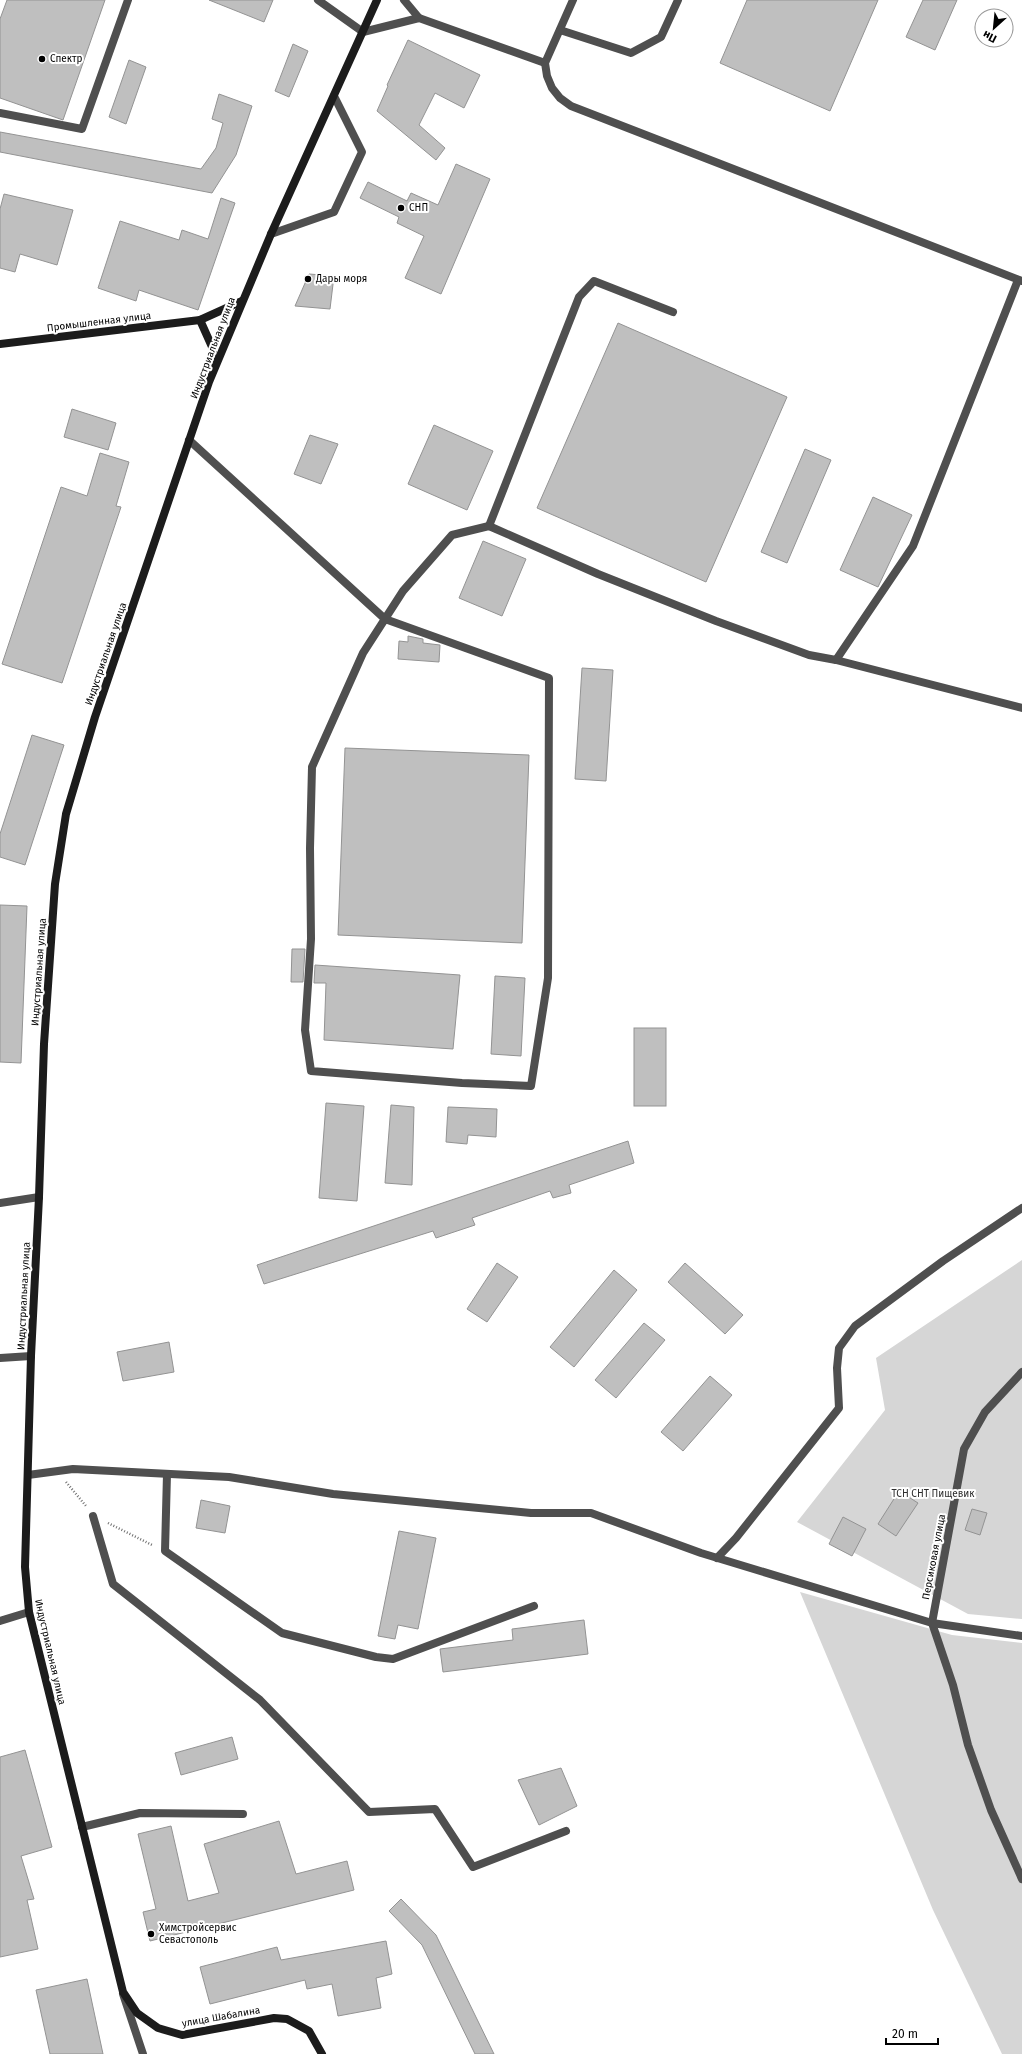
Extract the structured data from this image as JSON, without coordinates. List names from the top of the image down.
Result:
{
  "streets": {
    "main road": ["Промышленная улица", "Индустриальная улица", "улица Шабалина"],
    "street": ["Персиковая улица"]
  },
  "crossings": [
    ["Промышленная улица", "Индустриальная улица"],
    ["Индустриальная улица", "улица Шабалина"]
  ],
  "parks": ["ТСН СНТ Пищевик"],
  "places": [
    "Спектр",
    "СНП",
    "Дары моря",
    "Химстройсервис Севастополь"
  ],
  "scale_bar": "20 m",
  "north": "bottom left"
}
